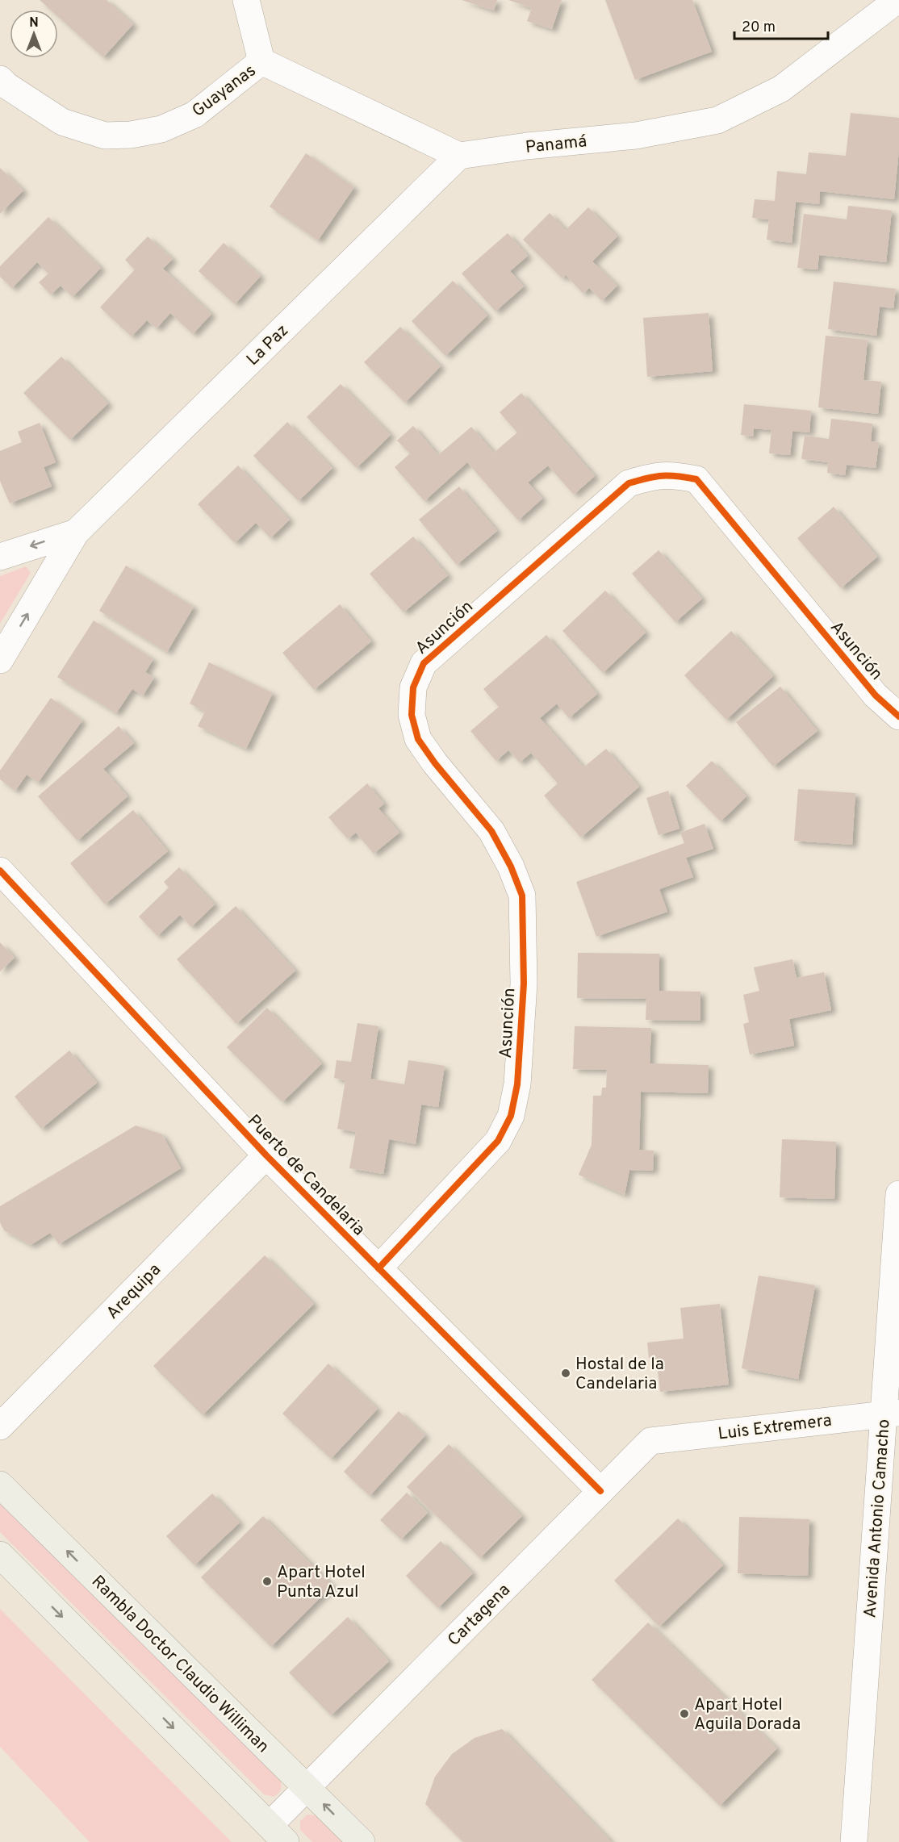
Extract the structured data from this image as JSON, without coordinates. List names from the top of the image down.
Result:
{
  "streets": {
    "main road": ["Rambla Doctor Claudio Williman"],
    "street": [
      "Guayanas",
      "Panamá",
      "La Paz",
      "Asunción",
      "Puerto de Candelaria",
      "Arequipa",
      "Luis Extremera",
      "Avenida Antonio Camacho",
      "Cartagena"
    ]
  },
  "crossings": [
    ["Panamá", "La Paz"],
    ["Asunción", "Puerto de Candelaria"],
    ["Puerto de Candelaria", "Arequipa"],
    ["Puerto de Candelaria", "Cartagena"],
    ["Luis Extremera", "Avenida Antonio Camacho"],
    ["Luis Extremera", "Cartagena"],
    ["Cartagena", "Rambla Doctor Claudio Williman"]
  ],
  "places": ["Hostal de la Candelaria", "Apart Hotel Punta Azul", "Apart Hotel Aguila Dorada"],
  "scale_bar": "20 m",
  "north": "top"
}
